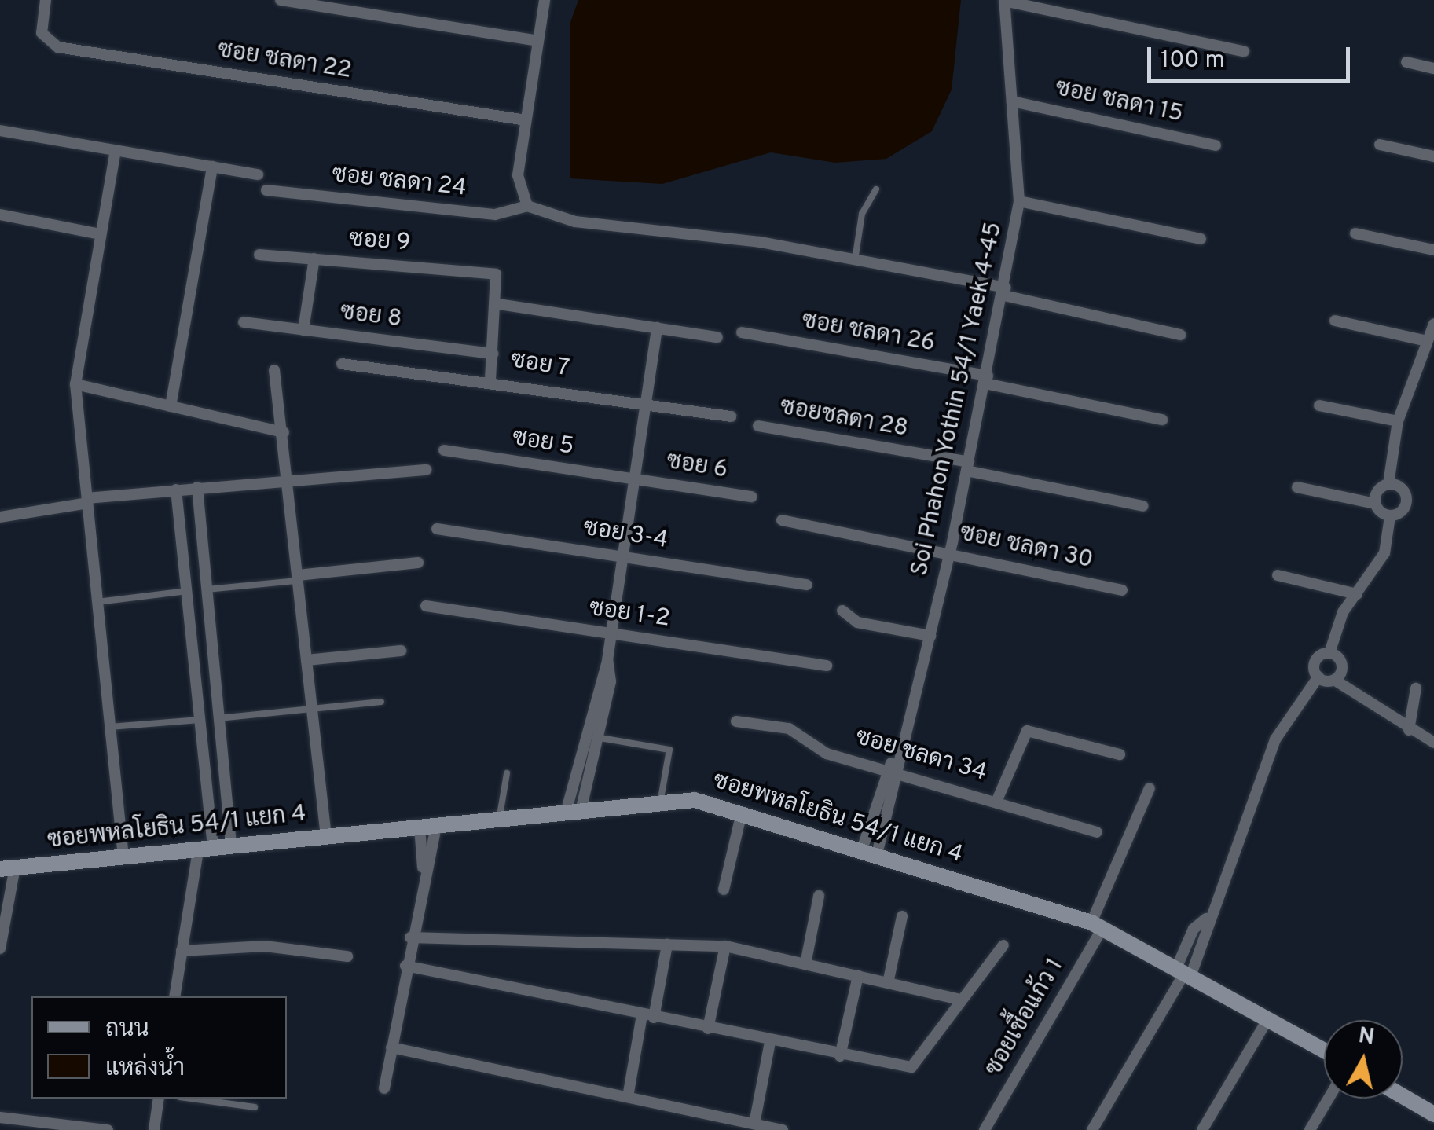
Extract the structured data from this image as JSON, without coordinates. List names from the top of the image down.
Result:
{
  "streets": {
    "street": [
      "ซอย ชลดา 22",
      "ซอย ชลดา 15",
      "ซอย ชลดา 24",
      "ซอย 9",
      "ซอย 8",
      "ซอย ชลดา 26",
      "ซอย 7",
      "Soi Phahon Yothin 54/1 Yaek 4-45",
      "ซอยชลดา 28",
      "ซอย 5",
      "ซอย 6",
      "ซอย 3-4",
      "ซอย ชลดา 30",
      "ซอย 1-2",
      "ซอย ชลดา 34",
      "ซอยพหลโยธิน 54/1 แยก 4",
      "ซอยเชื้อแก้ว 1"
    ]
  },
  "crossings": [
    ["ซอย ชลดา 15", "Soi Phahon Yothin 54/1 Yaek 4-45"],
    ["ซอย ชลดา 26", "Soi Phahon Yothin 54/1 Yaek 4-45"],
    ["Soi Phahon Yothin 54/1 Yaek 4-45", "ซอยชลดา 28"],
    ["Soi Phahon Yothin 54/1 Yaek 4-45", "ซอย ชลดา 30"],
    ["Soi Phahon Yothin 54/1 Yaek 4-45", "ซอย ชลดา 34"],
    ["ซอย 5", "ซอย 6"],
    ["ซอยพหลโยธิน 54/1 แยก 4", "ซอยเชื้อแก้ว 1"]
  ],
  "legend": ["ถนน", "แหล่งน้ำ"],
  "scale_bar": "100 m",
  "north": "top"
}
